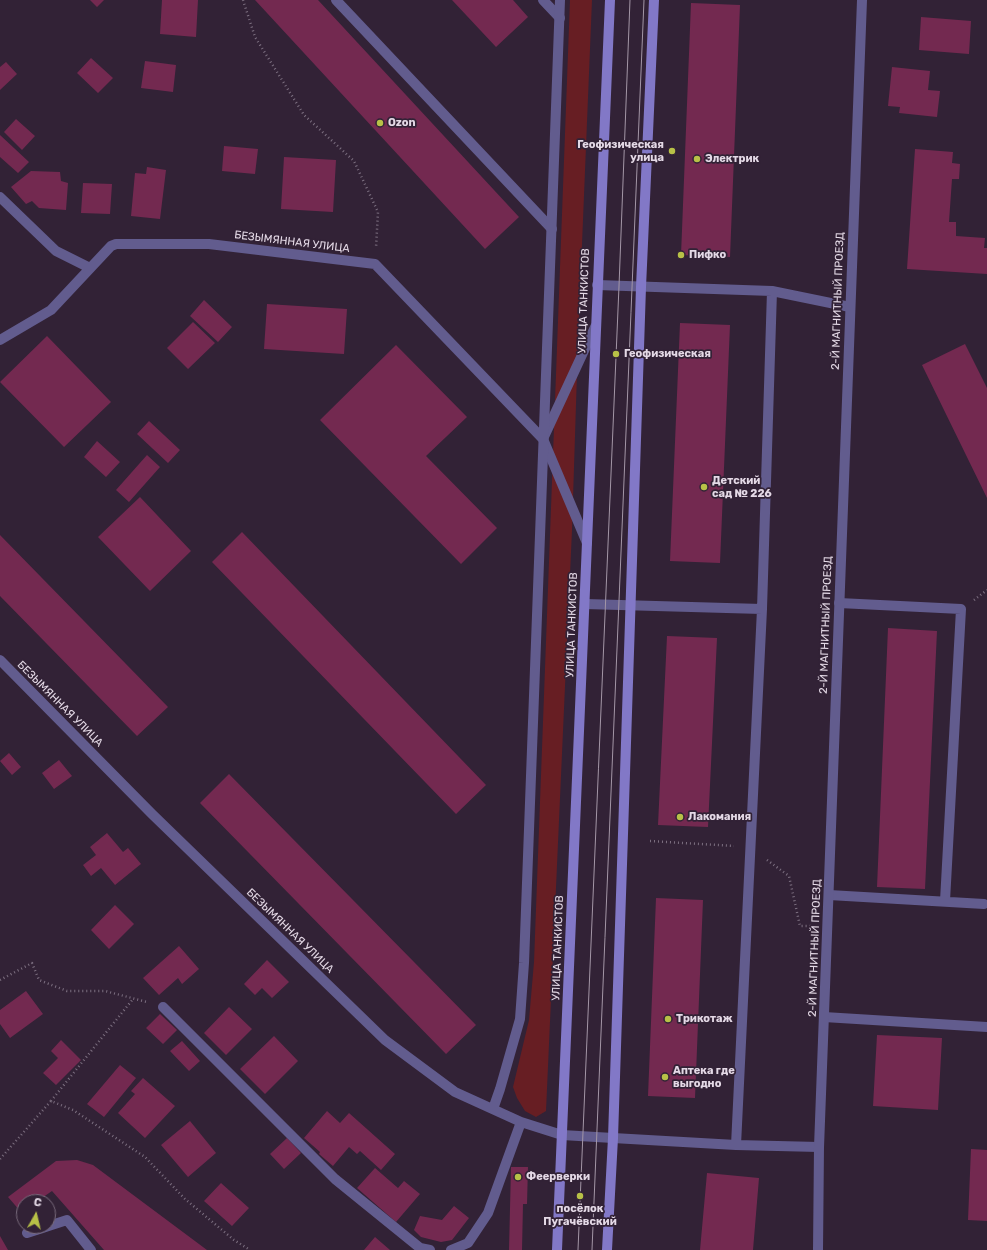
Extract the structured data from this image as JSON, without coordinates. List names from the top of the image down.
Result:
{
  "streets": {
    "main road": ["УЛИЦА ТАНКИСТОВ"],
    "street": ["БЕЗЫМЯННАЯ УЛИЦА", "2-Й МАГНИТНЫЙ ПРОЕЗД"]
  },
  "crossings": [
    ["БЕЗЫМЯННАЯ УЛИЦА", "УЛИЦА ТАНКИСТОВ"],
    ["БЕЗЫМЯННАЯ УЛИЦА", "2-Й МАГНИТНЫЙ ПРОЕЗД"]
  ],
  "places": [
    "Ozon",
    "Геофизическая улица",
    "Электрик",
    "Пифко",
    "Геофизическая",
    "Детский сад № 226",
    "Лакомания",
    "Трикотаж",
    "Аптека где выгодно",
    "Феерверки",
    "посёлок Пугачёвский"
  ],
  "north": "top"
}
